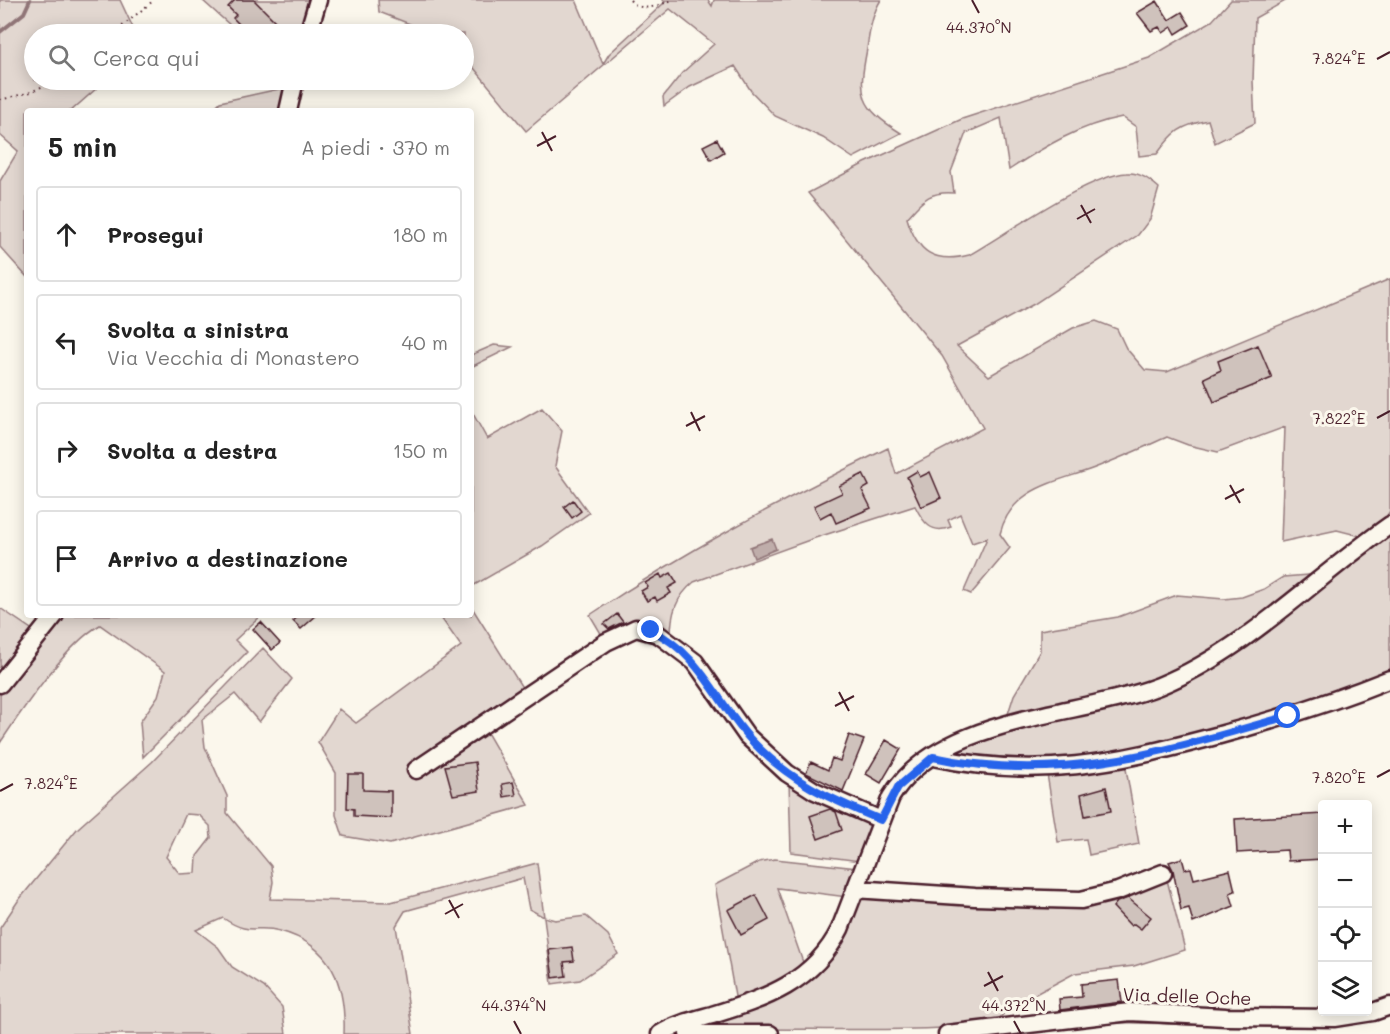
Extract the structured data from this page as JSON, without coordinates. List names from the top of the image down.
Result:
{
  "streets": {
    "street": ["Via delle Oche"]
  },
  "page": {
    "search": "Cerca qui",
    "heading": ["5 min", "A piedi · 370 m"],
    "list": [
      ["Prosegui", "180 m"],
      ["Svolta a sinistra", "Via Vecchia di Monastero", "40 m"],
      ["Svolta a destra", "150 m"],
      "Arrivo a destinazione"
    ],
    "map_buttons": ["+", "−"]
  },
  "coordinates": [
    "44.370°N",
    "7.824°E",
    "7.822°E",
    "7.820°E",
    "44.374°N",
    "44.372°N"
  ]
}
